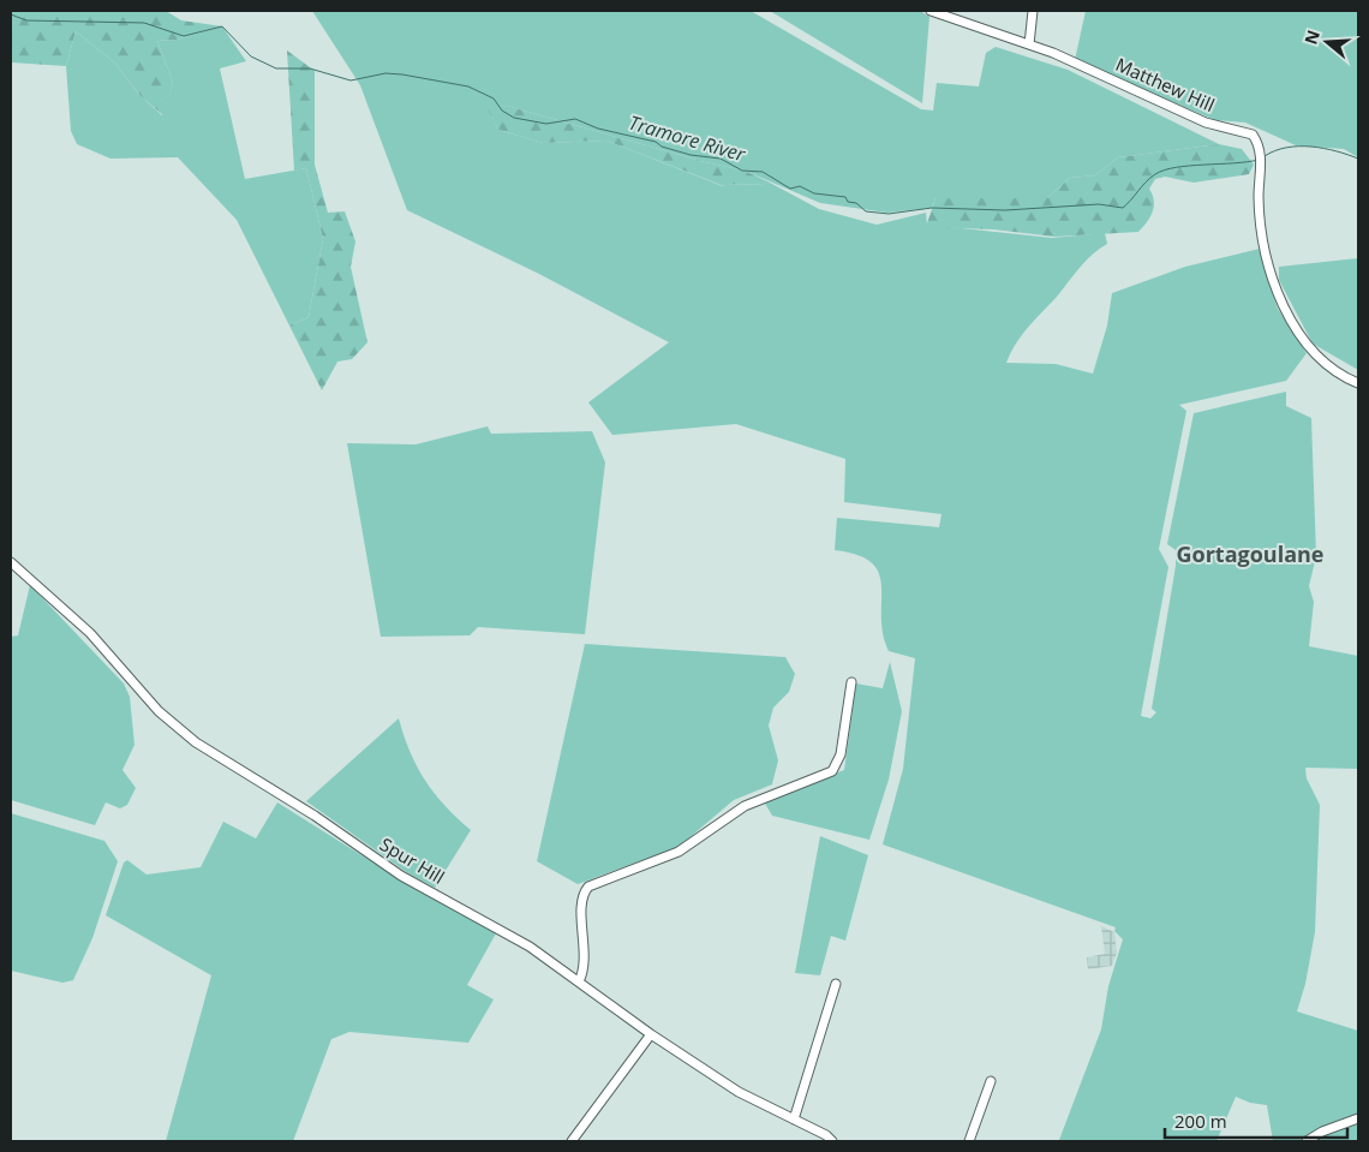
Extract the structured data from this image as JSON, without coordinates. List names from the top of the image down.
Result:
{
  "streets": {
    "street": ["Matthew Hill", "Spur Hill"]
  },
  "districts": ["Gortagoulane"],
  "water": ["Tramore River"],
  "scale_bar": "200 m",
  "north": "left"
}
